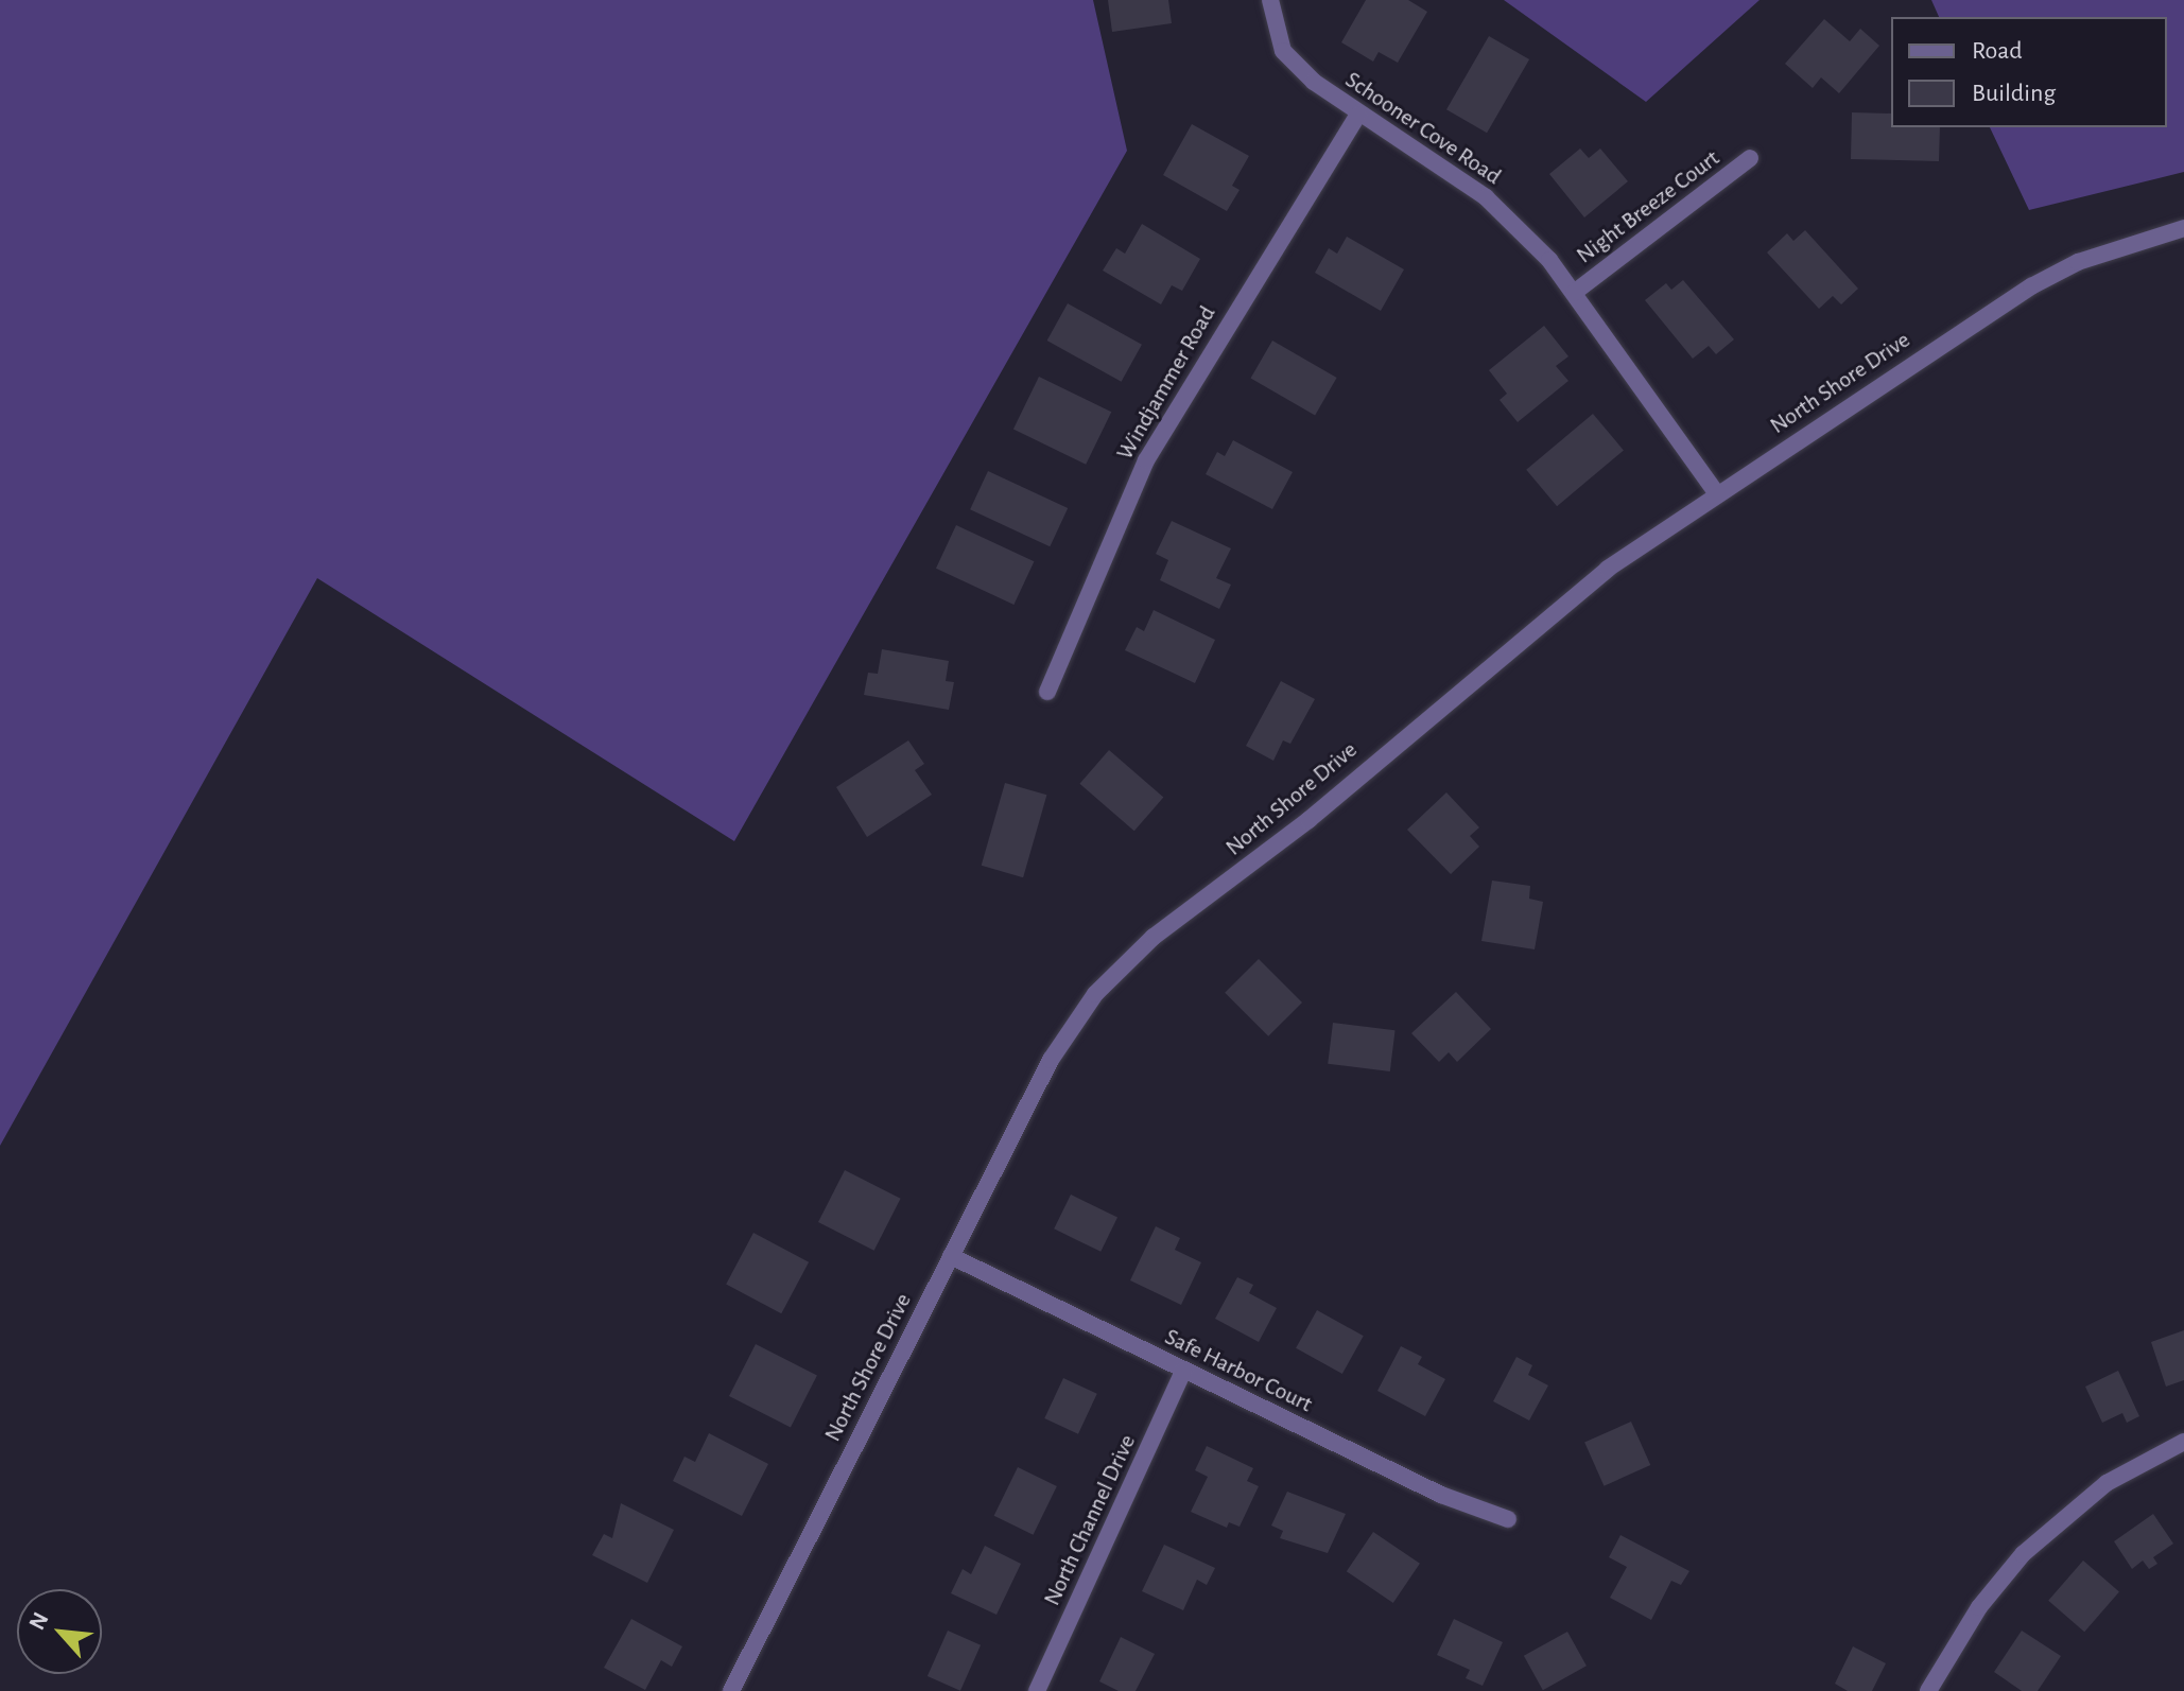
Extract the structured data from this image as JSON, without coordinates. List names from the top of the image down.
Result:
{
  "streets": {
    "street": [
      "Schooner Cove Road",
      "Night Breeze Court",
      "Windjammer Road",
      "North Shore Drive",
      "Safe Harbor Court",
      "North Channel Drive"
    ]
  },
  "crossings": [
    ["Schooner Cove Road", "Night Breeze Court"],
    ["Schooner Cove Road", "Windjammer Road"],
    ["Schooner Cove Road", "North Shore Drive"],
    ["North Shore Drive", "Safe Harbor Court"],
    ["Safe Harbor Court", "North Channel Drive"]
  ],
  "legend": ["Road", "Building"],
  "north": "top left"
}
